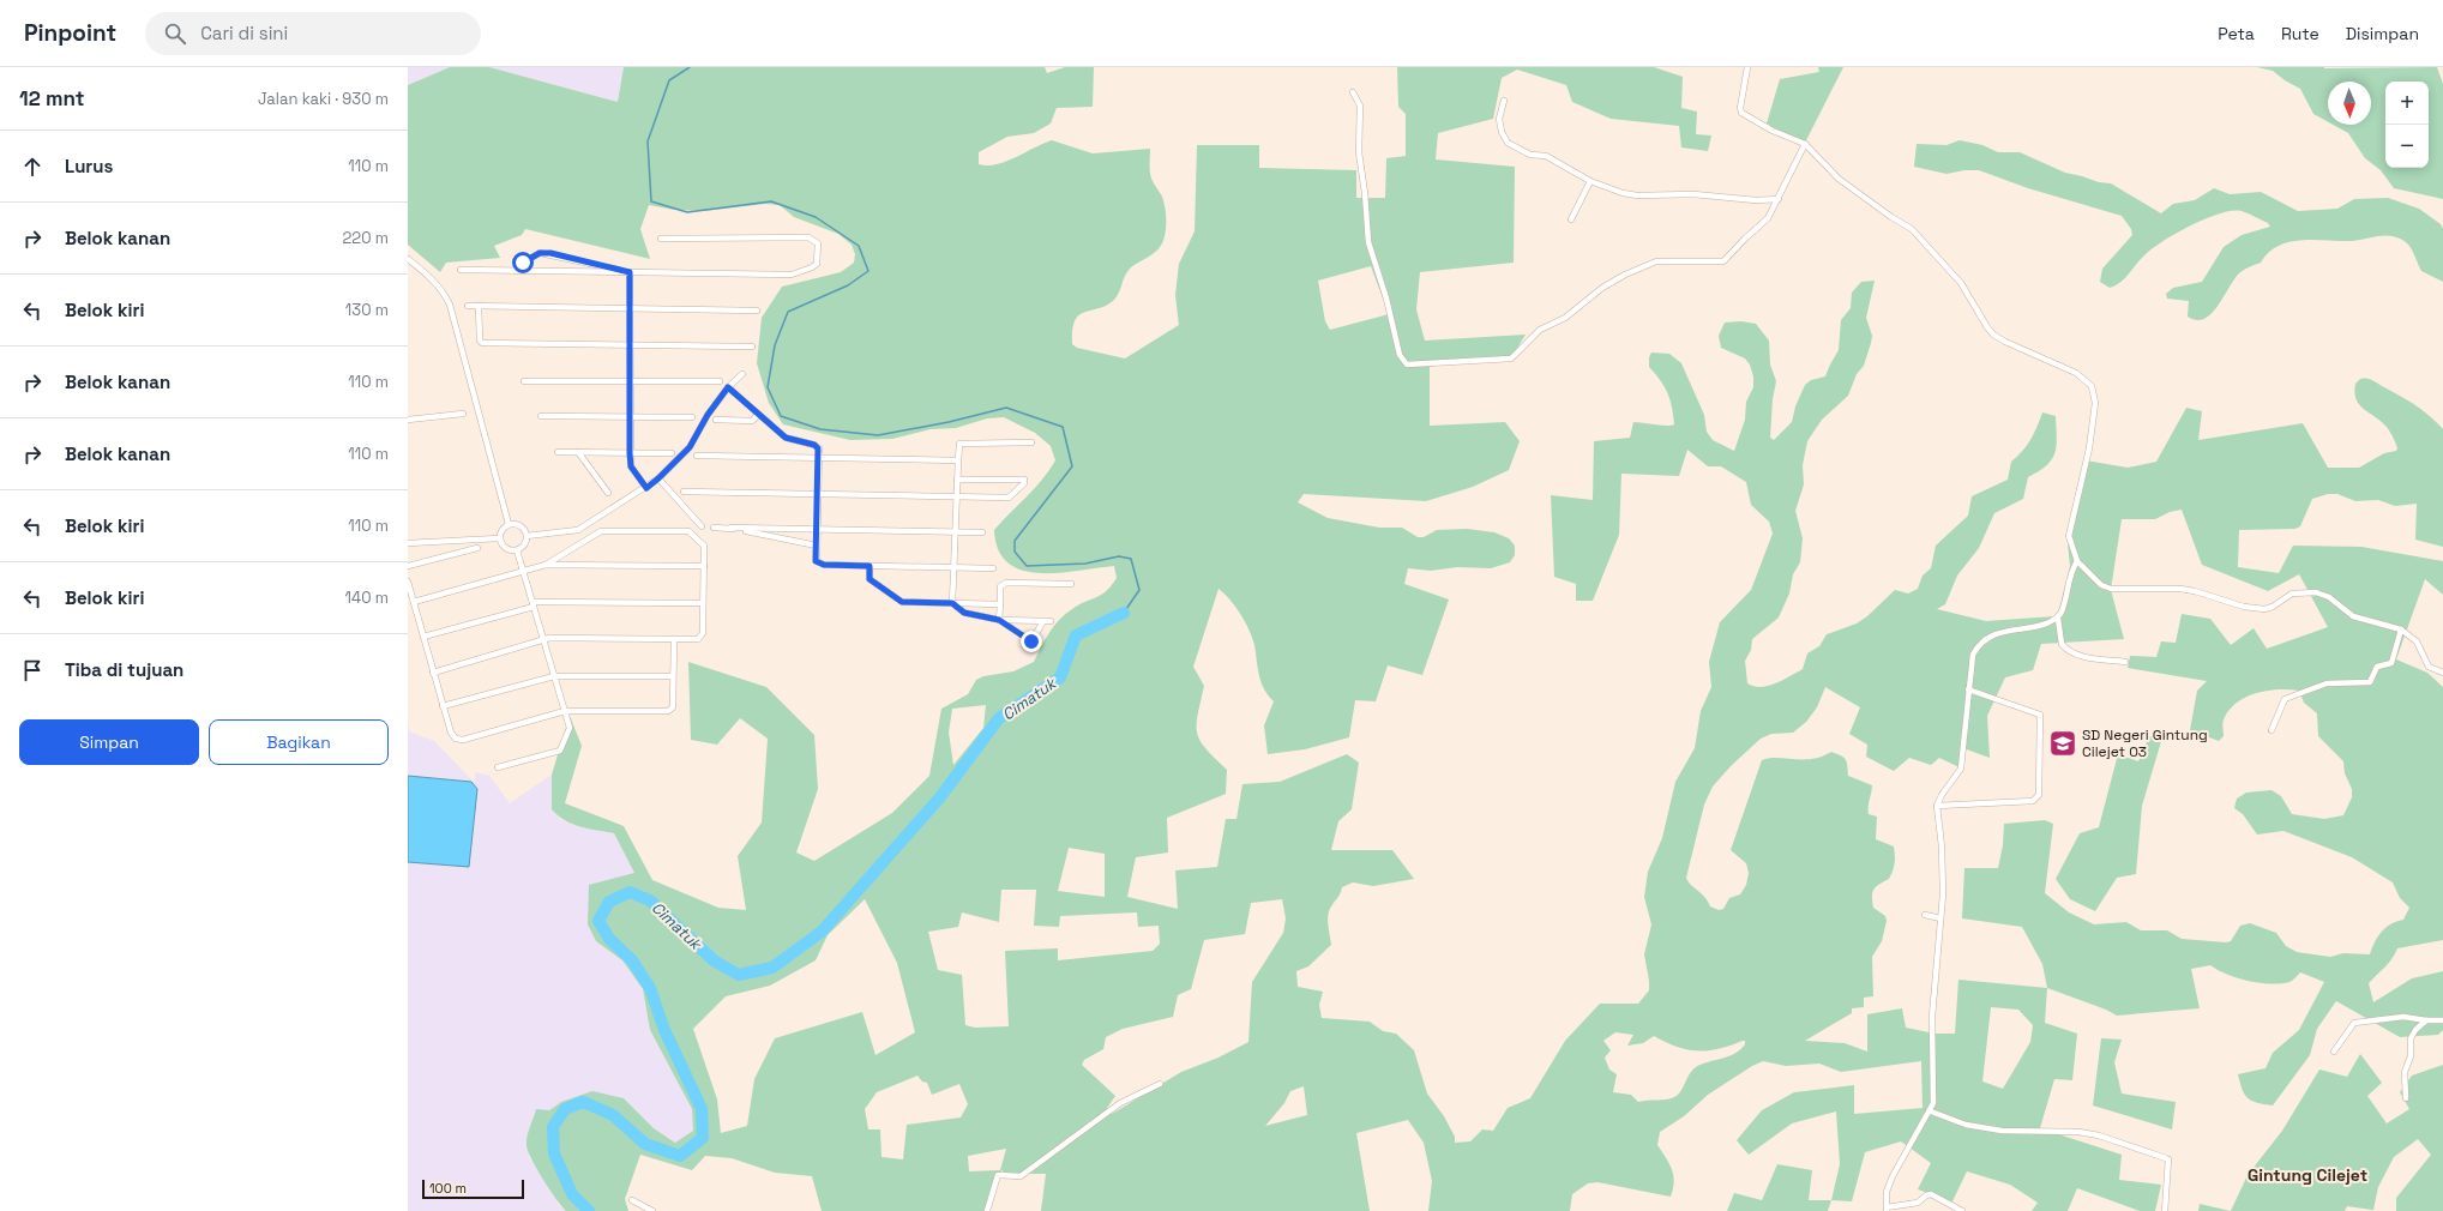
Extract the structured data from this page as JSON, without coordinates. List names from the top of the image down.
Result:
{
  "districts": ["Gintung Cilejet"],
  "water": ["Cimatuk"],
  "places": {
    "school or university": ["SD Negeri Gintung Cilejet 03"]
  },
  "scale_bar": "100 m",
  "north": "bottom",
  "page": {
    "header": "Pinpoint",
    "search": "Cari di sini",
    "nav": ["Peta", "Rute", "Disimpan"],
    "heading": ["12 mnt", "Jalan kaki · 930 m"],
    "map_buttons": ["+", "−"],
    "list": [
      ["Lurus", "110 m"],
      ["Belok kanan", "220 m"],
      ["Belok kiri", "130 m"],
      ["Belok kanan", "110 m"],
      ["Belok kanan", "110 m"],
      ["Belok kiri", "110 m"],
      ["Belok kiri", "140 m"],
      "Tiba di tujuan"
    ],
    "buttons": ["Simpan", "Bagikan"],
    "scale": "100 m"
  }
}
